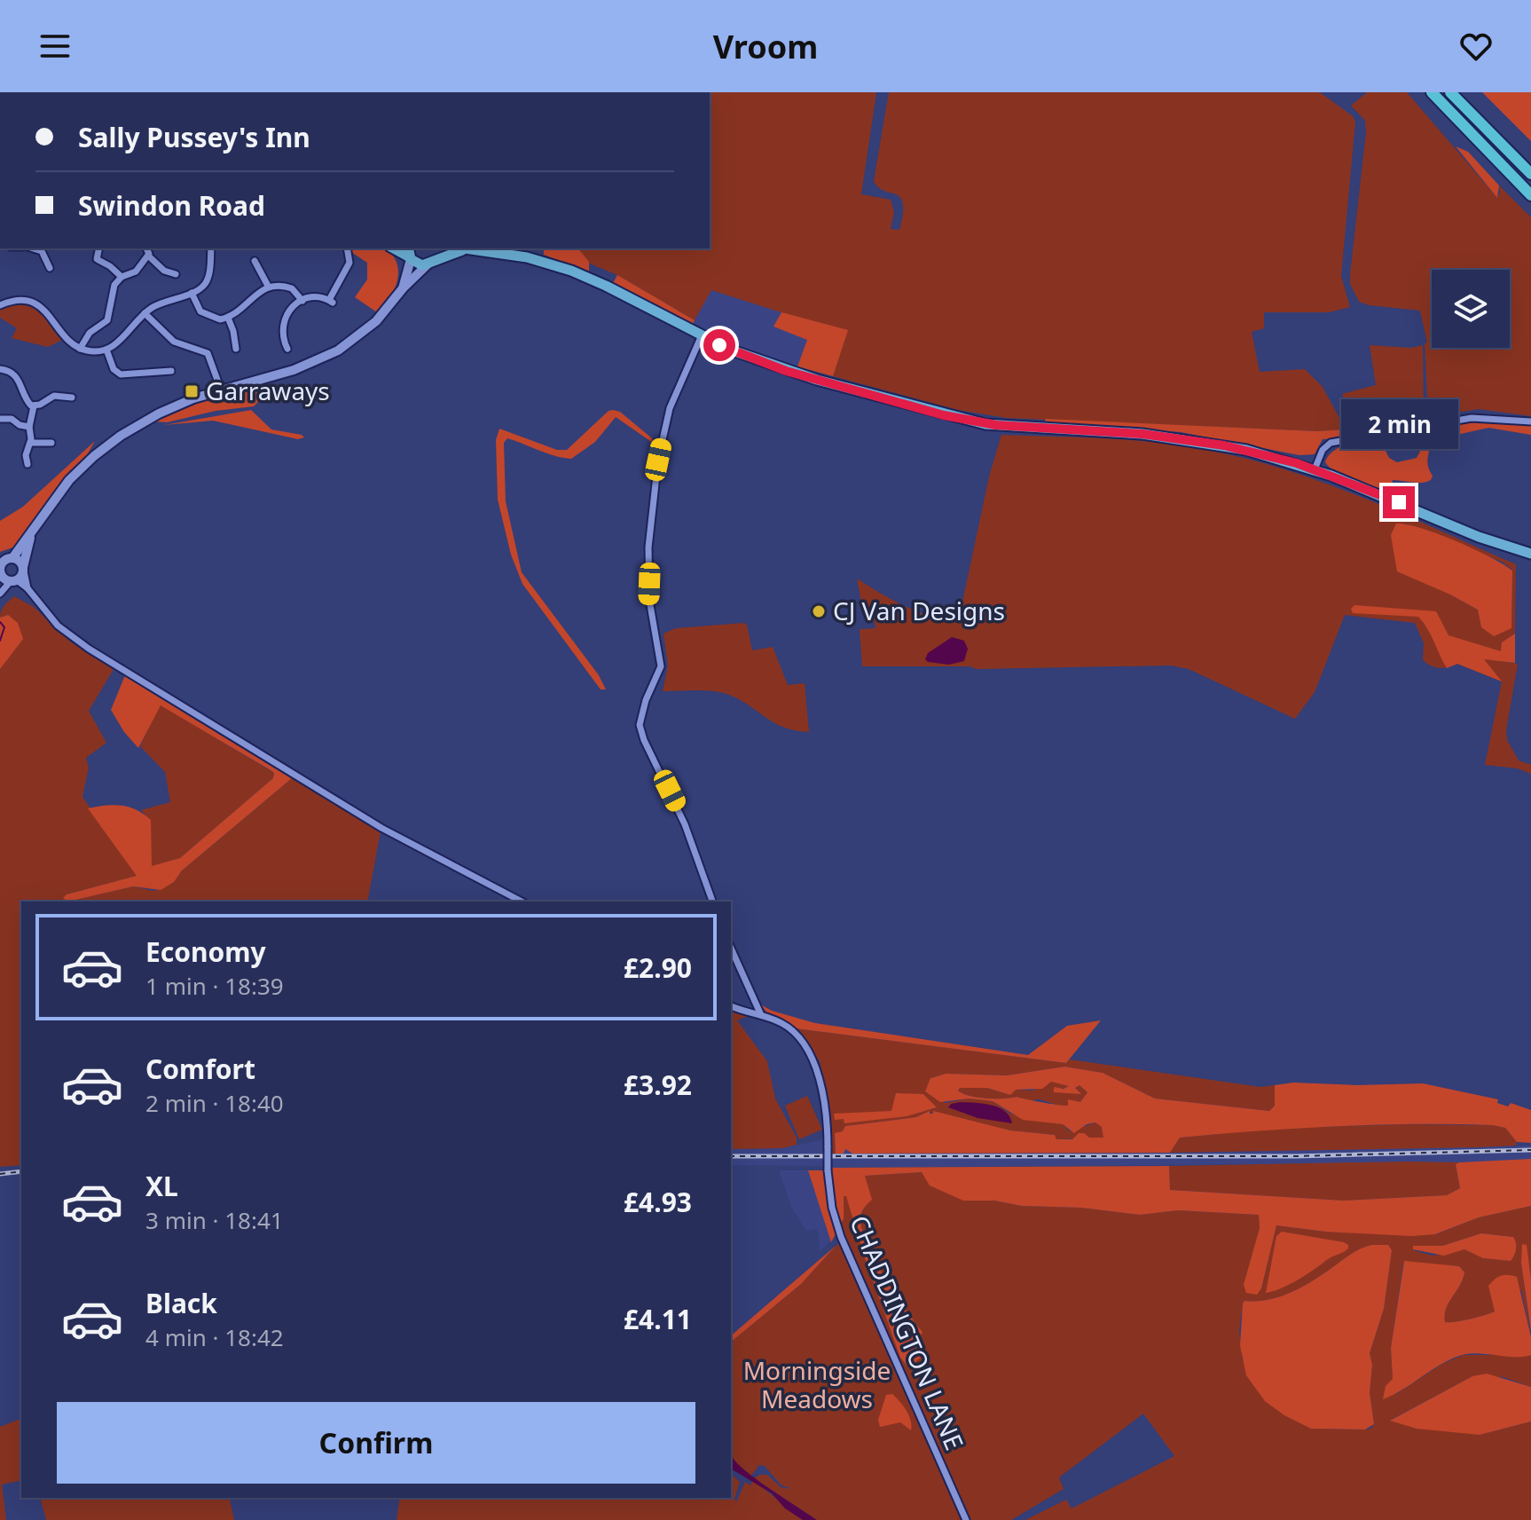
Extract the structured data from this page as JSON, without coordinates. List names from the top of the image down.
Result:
{
  "streets": {
    "street": ["CHADDINGTON LANE"]
  },
  "parks": ["Morningside Meadows"],
  "places": {
    "transit": ["Garraways"],
    "other": ["CJ Van Designs"]
  },
  "page": {
    "header": "Vroom",
    "banner": ["Sally Pussey's Inn", "Swindon Road"],
    "bubble": "2 min",
    "list": [
      {
        "name": "Economy",
        "note": "1 min · 18:39",
        "value": "£2.90"
      },
      {
        "name": "Comfort",
        "note": "2 min · 18:40",
        "value": "£3.92"
      },
      {
        "name": "XL",
        "note": "3 min · 18:41",
        "value": "£4.93"
      },
      {
        "name": "Black",
        "note": "4 min · 18:42",
        "value": "£4.11"
      }
    ],
    "buttons": "Confirm"
  }
}
